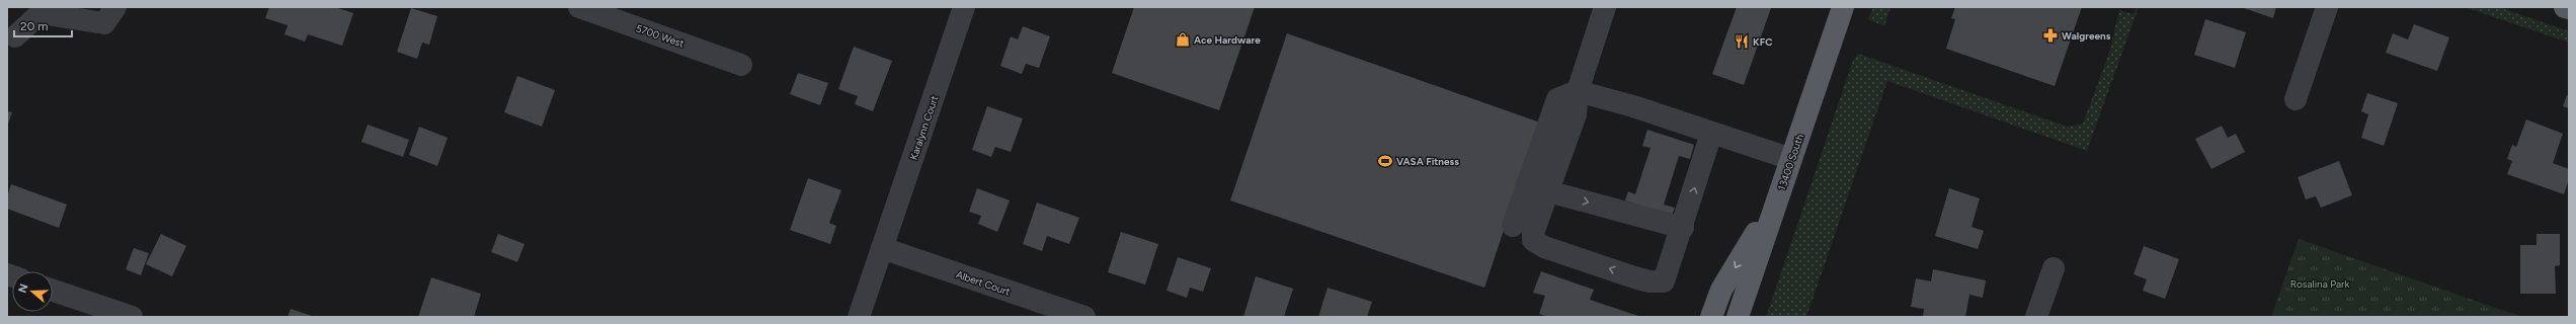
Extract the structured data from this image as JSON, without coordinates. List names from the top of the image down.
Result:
{
  "streets": {
    "main road": ["13400 South"],
    "street": ["5700 West", "Karalynn Court", "Albert Court"]
  },
  "crossings": [
    ["Karalynn Court", "Albert Court"]
  ],
  "parks": ["Rosalina Park"],
  "places": {
    "pharmacy": ["Walgreens"],
    "shop": ["Ace Hardware"],
    "restaurant": ["KFC"],
    "sports": ["VASA Fitness"]
  },
  "scale_bar": "20 m",
  "north": "left"
}
